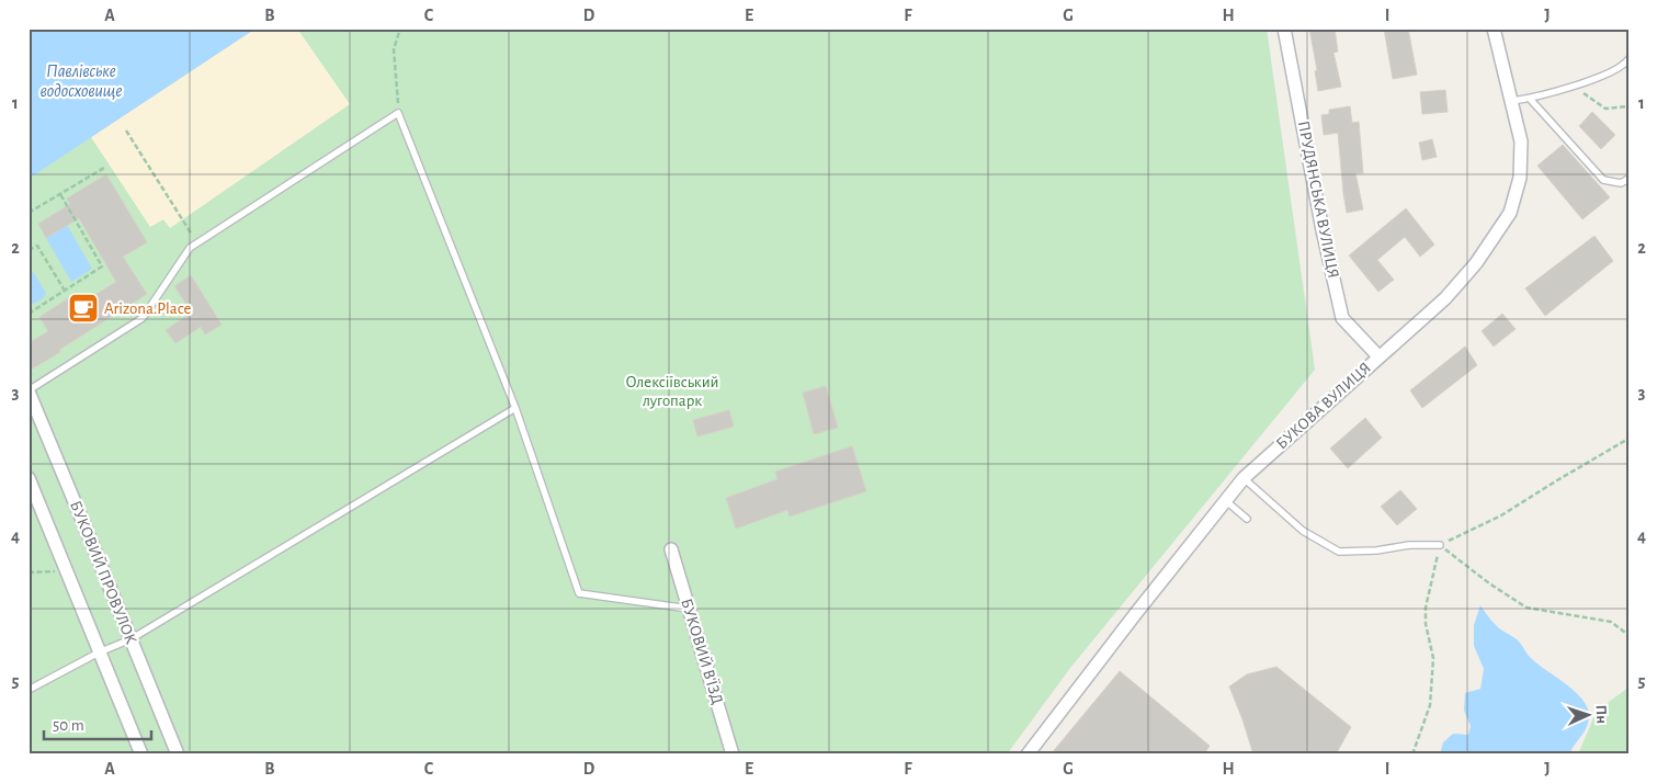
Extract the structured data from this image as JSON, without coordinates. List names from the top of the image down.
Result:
{
  "streets": {
    "street": [
      "ПРУДЯНСЬКА ВУЛИЦЯ",
      "БУКОВА ВУЛИЦЯ",
      "БУКОВИЙ ПРОВУЛОК",
      "БУКОВИЙ В'ЇЗД"
    ]
  },
  "crossings": [
    ["ПРУДЯНСЬКА ВУЛИЦЯ", "БУКОВА ВУЛИЦЯ"]
  ],
  "water": ["Павлівське водосховище"],
  "parks": ["Олексіївський лугопарк"],
  "places": {
    "cafe": ["Arizona.Place"]
  },
  "scale_bar": "50 m",
  "north": "right",
  "grid": {
    "columns": [
      "A",
      "B",
      "C",
      "D",
      "E",
      "F",
      "G",
      "H",
      "I",
      "J"
    ],
    "rows": [
      "1",
      "2",
      "3",
      "4",
      "5"
    ]
  }
}
